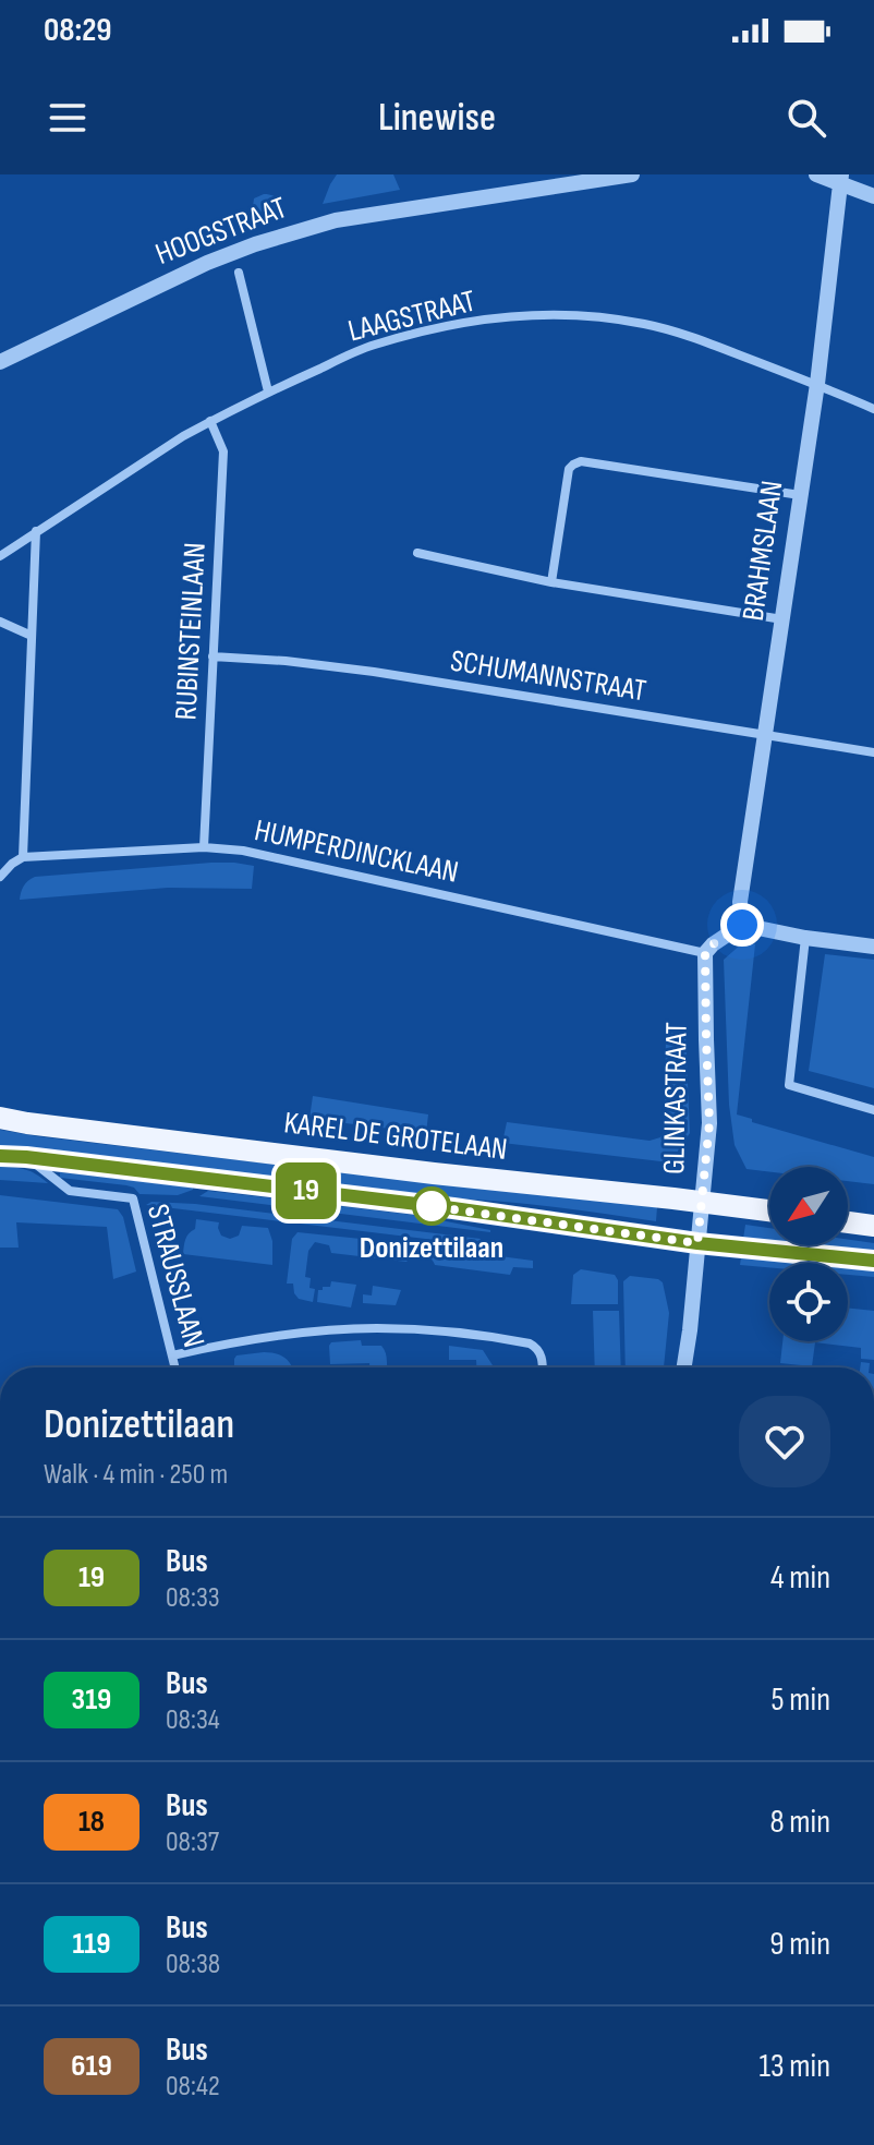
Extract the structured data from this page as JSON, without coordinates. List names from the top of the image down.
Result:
{
  "streets": {
    "main road": ["KAREL DE GROTELAAN"],
    "street": [
      "HOOGSTRAAT",
      "LAAGSTRAAT",
      "BRAHMSLAAN",
      "RUBINSTEINLAAN",
      "SCHUMANNSTRAAT",
      "HUMPERDINCKLAAN",
      "GLINKASTRAAT",
      "STRAUSSLAAN"
    ]
  },
  "crossings": [
    ["LAAGSTRAAT", "BRAHMSLAAN"],
    ["LAAGSTRAAT", "RUBINSTEINLAAN"],
    ["BRAHMSLAAN", "SCHUMANNSTRAAT"],
    ["RUBINSTEINLAAN", "SCHUMANNSTRAAT"],
    ["RUBINSTEINLAAN", "HUMPERDINCKLAAN"],
    ["HUMPERDINCKLAAN", "GLINKASTRAAT"],
    ["GLINKASTRAAT", "KAREL DE GROTELAAN"]
  ],
  "places": ["Donizettilaan"],
  "lines": ["bus line 19"],
  "north": "bottom left",
  "page": {
    "status": "08:29",
    "header": "Linewise",
    "on_map": "19",
    "heading": ["Donizettilaan", "Walk · 4 min · 250 m"],
    "list": [
      {
        "mark": "19",
        "name": "Bus",
        "note": "08:33",
        "value": "4 min"
      },
      {
        "mark": "319",
        "name": "Bus",
        "note": "08:34",
        "value": "5 min"
      },
      {
        "mark": "18",
        "name": "Bus",
        "note": "08:37",
        "value": "8 min"
      },
      {
        "mark": "119",
        "name": "Bus",
        "note": "08:38",
        "value": "9 min"
      },
      {
        "mark": "619",
        "name": "Bus",
        "note": "08:42",
        "value": "13 min"
      }
    ]
  }
}
